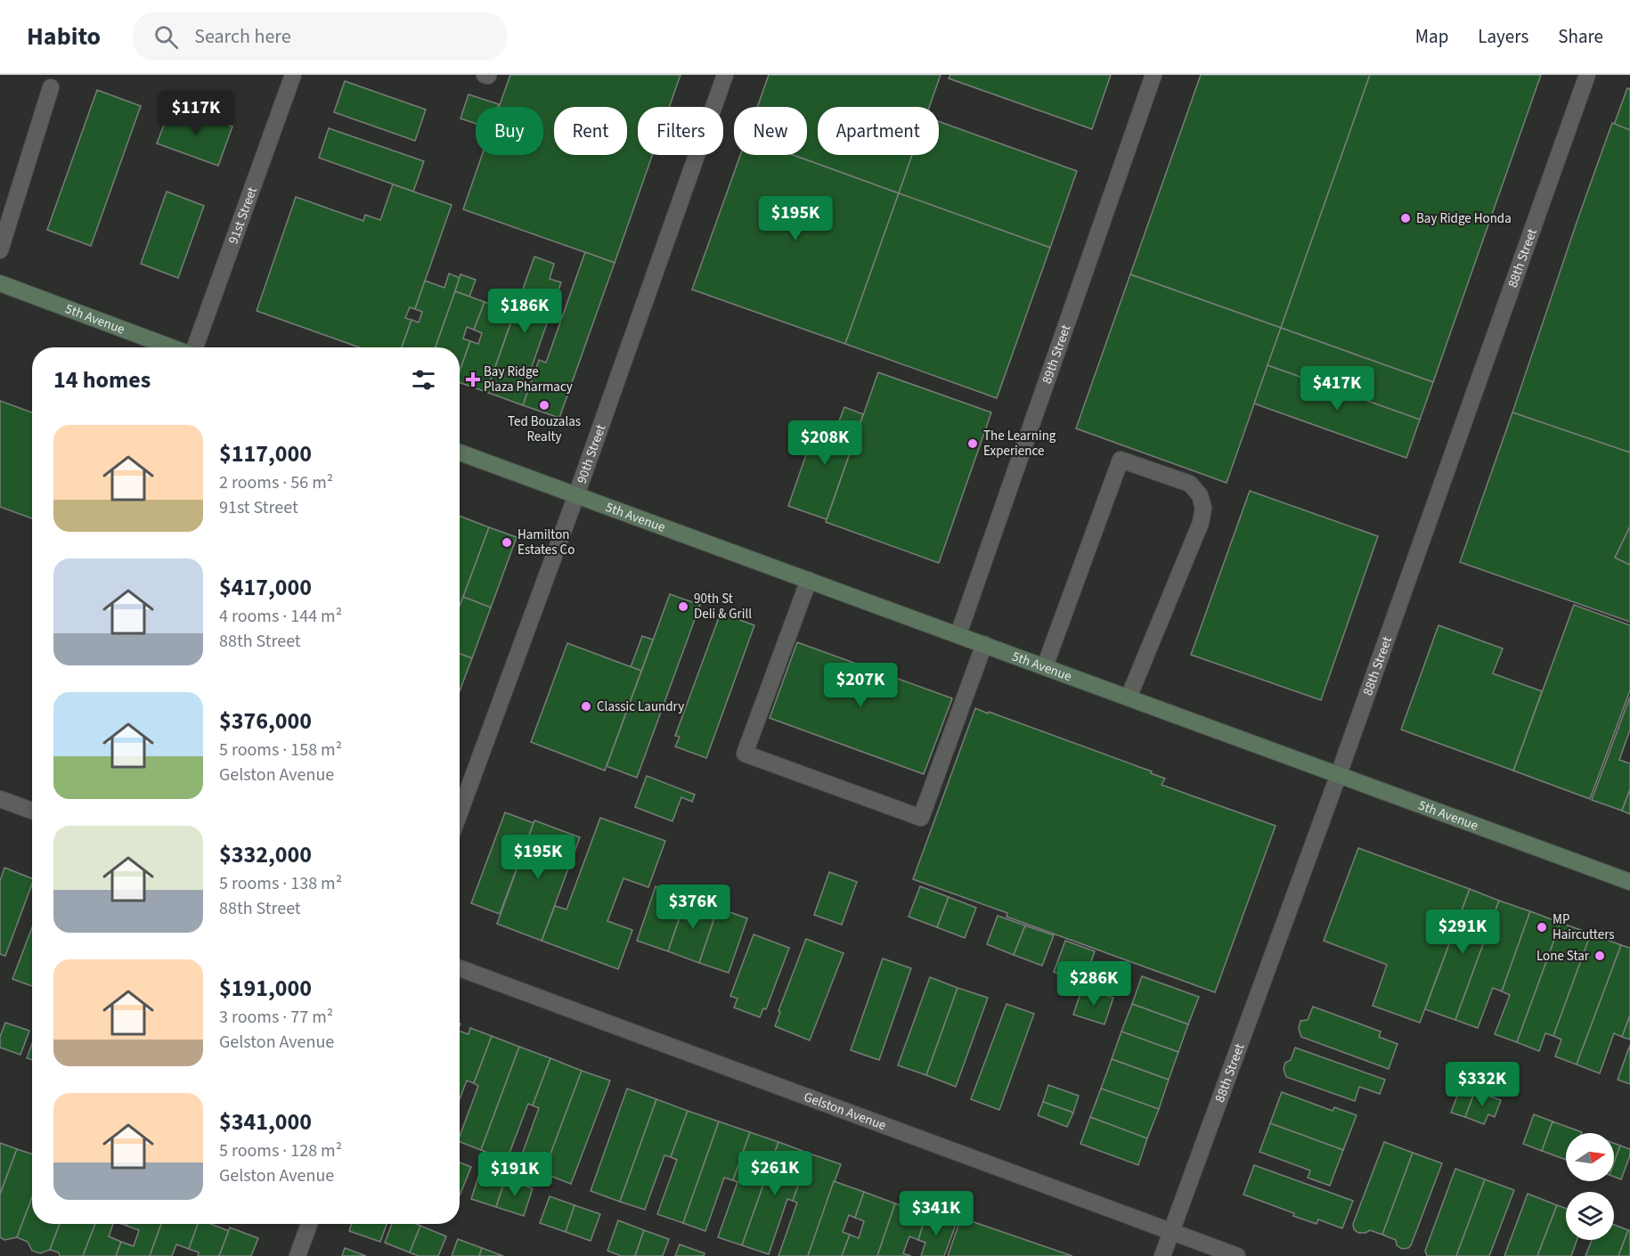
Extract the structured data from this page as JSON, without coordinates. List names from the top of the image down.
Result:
{
  "streets": {
    "street": [
      "91st Street",
      "88th Street",
      "5th Avenue",
      "89th Street",
      "90th Street",
      "Gelston Avenue"
    ]
  },
  "crossings": [
    ["88th Street", "5th Avenue"],
    ["88th Street", "Gelston Avenue"],
    ["5th Avenue", "89th Street"],
    ["5th Avenue", "90th Street"]
  ],
  "places": {
    "other": [
      "Bay Ridge Honda",
      "Ted Bouzalas Realty",
      "The Learning Experience",
      "Hamilton Estates Co",
      "90th St Deli & Grill",
      "Classic Laundry",
      "MP Haircutters",
      "Lone Star"
    ],
    "health": ["Bay Ridge Plaza Pharmacy"]
  },
  "north": "right",
  "page": {
    "header": "Habito",
    "search": "Search here",
    "nav": ["Map", "Layers", "Share"],
    "price": [
      "$117K",
      "$195K",
      "$186K",
      "$417K",
      "$208K",
      "$207K",
      "$195K",
      "$376K",
      "$291K",
      "$286K",
      "$332K",
      "$261K",
      "$191K",
      "$341K"
    ],
    "chip": [
      "Buy",
      "Rent",
      "Filters",
      "New",
      "Apartment"
    ],
    "heading": "14 homes",
    "list": [
      {
        "name": "$117,000",
        "note": "2 rooms · 56 m² · 91st Street"
      },
      {
        "name": "$417,000",
        "note": "4 rooms · 144 m² · 88th Street"
      },
      {
        "name": "$376,000",
        "note": "5 rooms · 158 m² · Gelston Avenue"
      },
      {
        "name": "$332,000",
        "note": "5 rooms · 138 m² · 88th Street"
      },
      {
        "name": "$191,000",
        "note": "3 rooms · 77 m² · Gelston Avenue"
      },
      {
        "name": "$341,000",
        "note": "5 rooms · 128 m² · Gelston Avenue"
      }
    ]
  }
}
